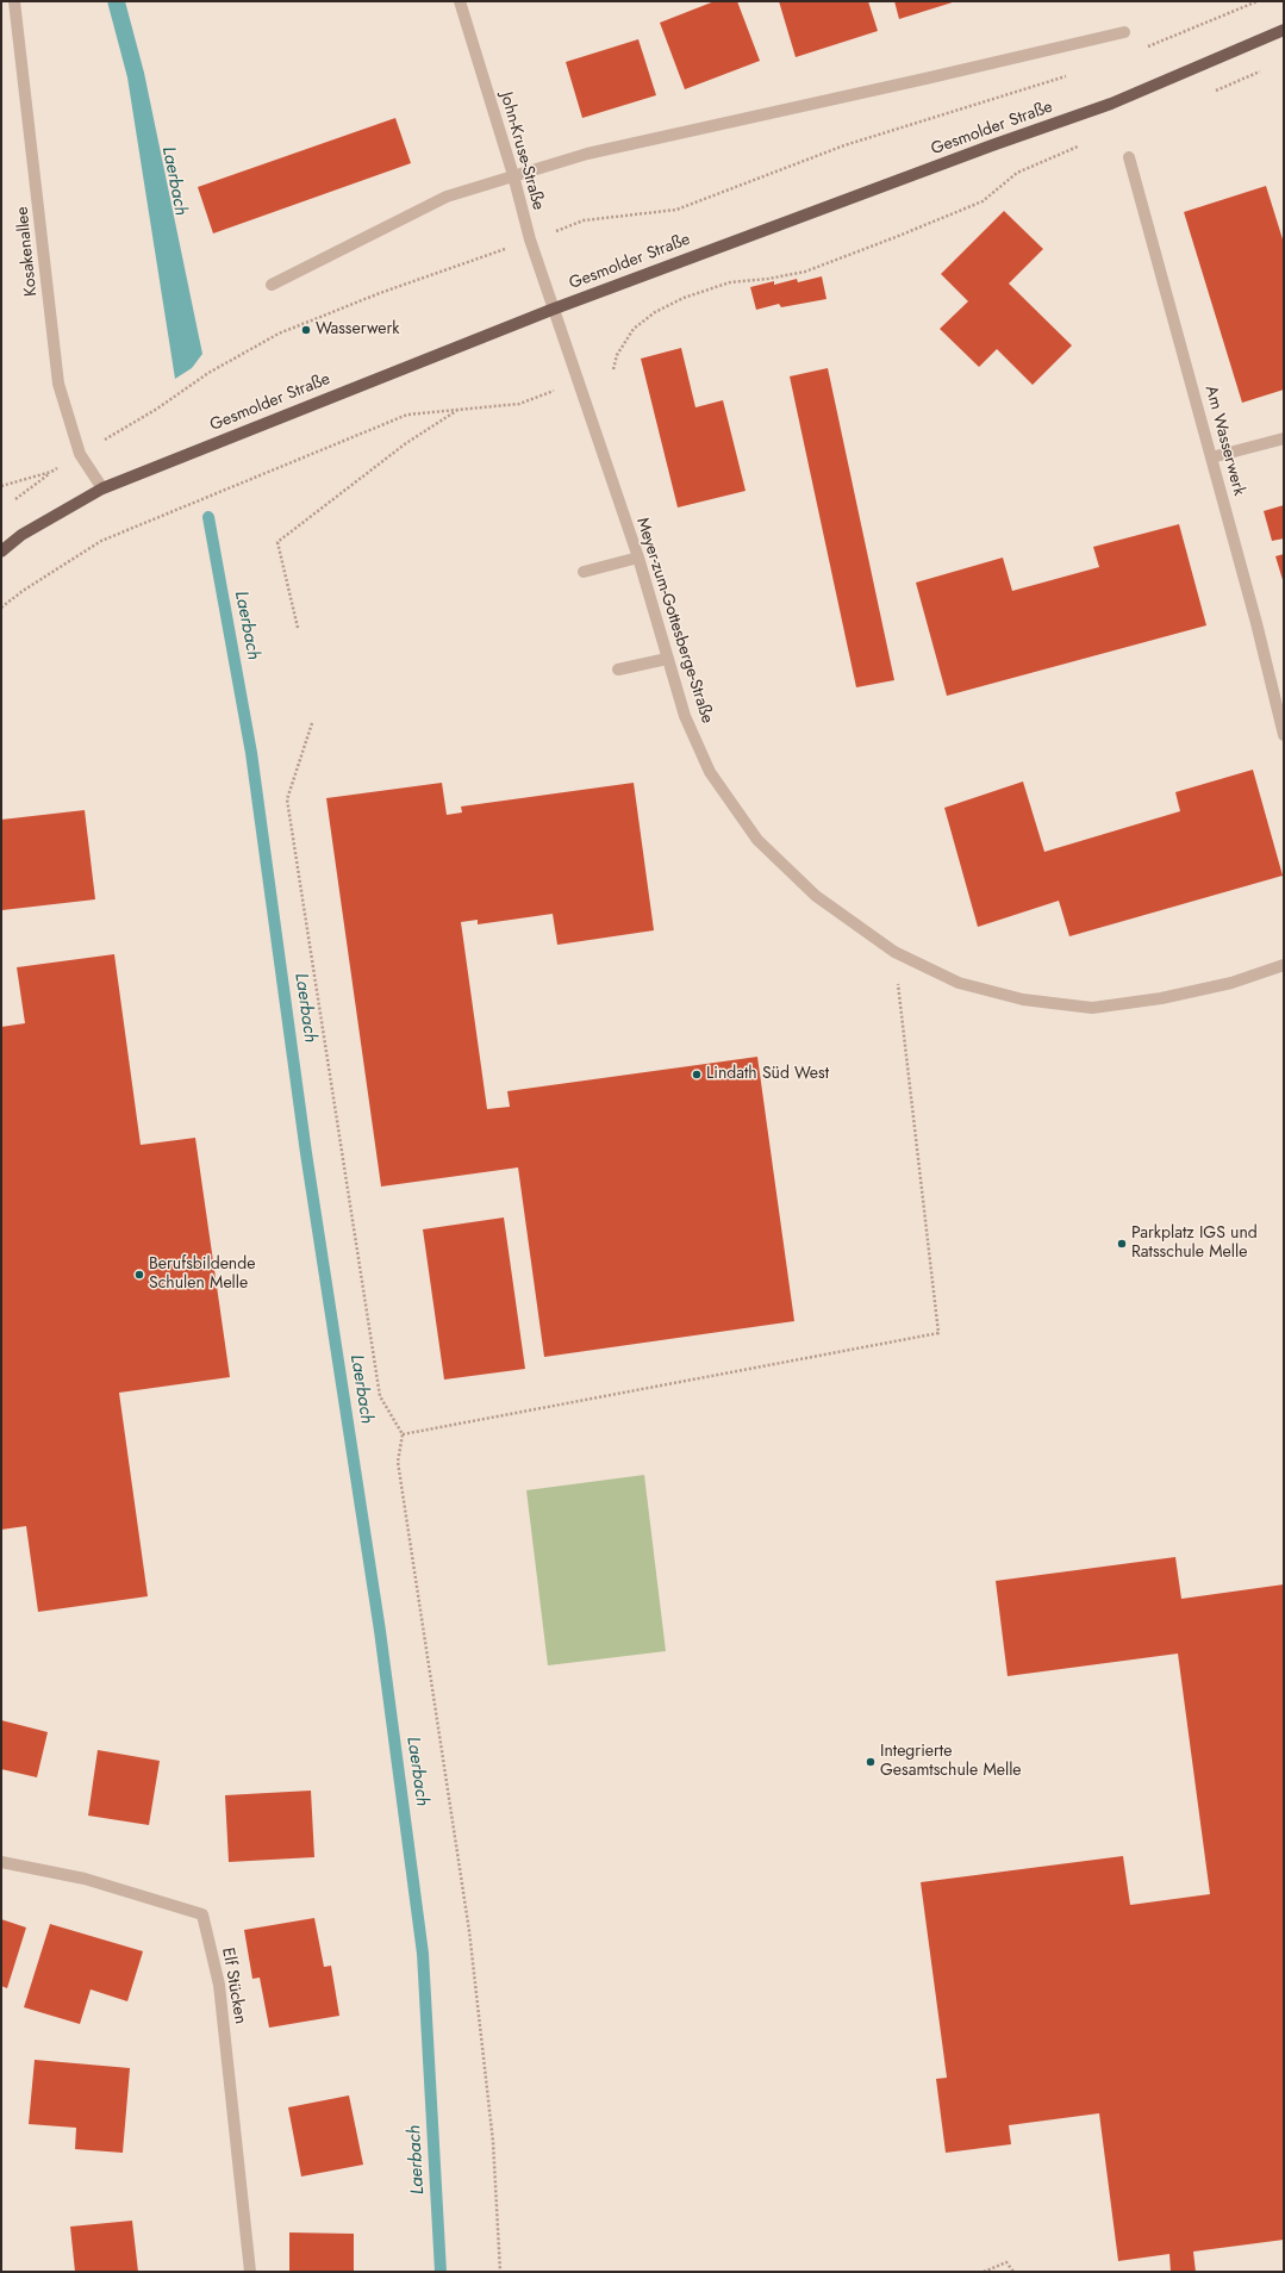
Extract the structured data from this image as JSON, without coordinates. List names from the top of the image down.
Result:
{
  "streets": {
    "main road": ["Gesmolder Straße"],
    "street": [
      "John-Kruse-Straße",
      "Kosakenallee",
      "Am Wasserwerk",
      "Meyer-zum-Gottesberge-Straße",
      "Elf Stücken"
    ]
  },
  "crossings": [
    ["Gesmolder Straße", "John-Kruse-Straße"],
    ["Gesmolder Straße", "Kosakenallee"],
    ["Gesmolder Straße", "Meyer-zum-Gottesberge-Straße"],
    ["John-Kruse-Straße", "Meyer-zum-Gottesberge-Straße"]
  ],
  "water": ["Laerbach"],
  "places": [
    "Wasserwerk",
    "Lindath Süd West",
    "Parkplatz IGS und Ratsschule Melle",
    "Berufsbildende Schulen Melle",
    "Integrierte Gesamtschule Melle"
  ]
}
